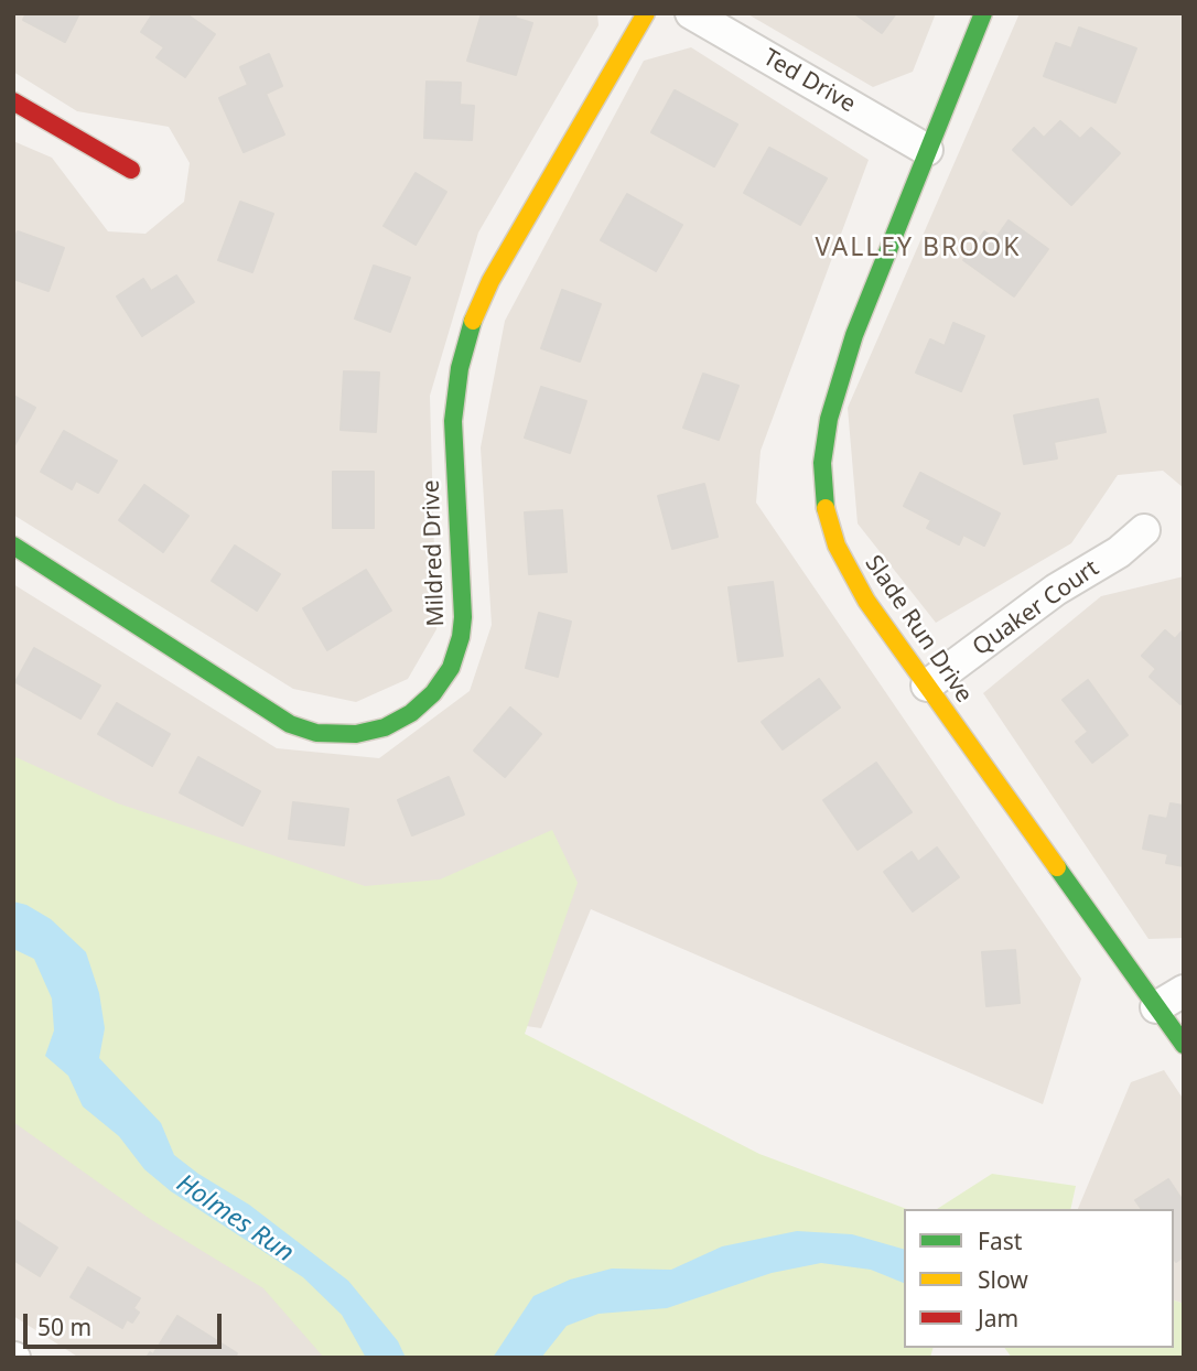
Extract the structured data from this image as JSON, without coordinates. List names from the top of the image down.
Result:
{
  "streets": {
    "street": [
      "Ted Drive",
      "Mildred Drive",
      "Quaker Court",
      "Slade Run Drive"
    ]
  },
  "crossings": [
    ["Ted Drive", "Slade Run Drive"],
    ["Quaker Court", "Slade Run Drive"]
  ],
  "districts": ["VALLEY BROOK"],
  "water": ["Holmes Run"],
  "legend": ["Fast", "Slow", "Jam"],
  "scale_bar": "50 m"
}
